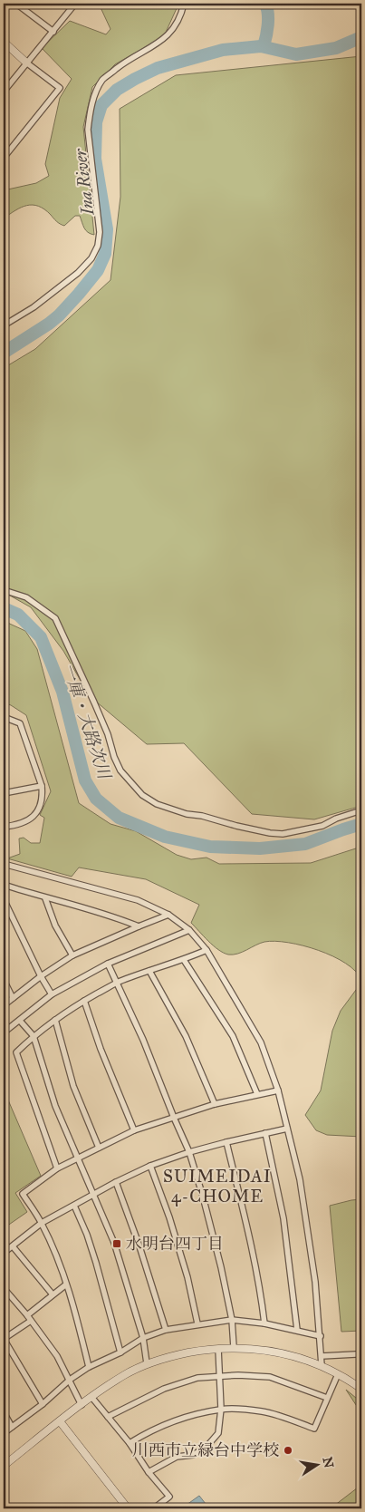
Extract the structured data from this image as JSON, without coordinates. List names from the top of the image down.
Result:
{
  "districts": ["SUIMEIDAI 4-CHOME"],
  "water": ["Ina River", "一庫・大路次川"],
  "places": {
    "transit": ["水明台四丁目"],
    "other": ["川西市立緑台中学校"]
  },
  "north": "right"
}
